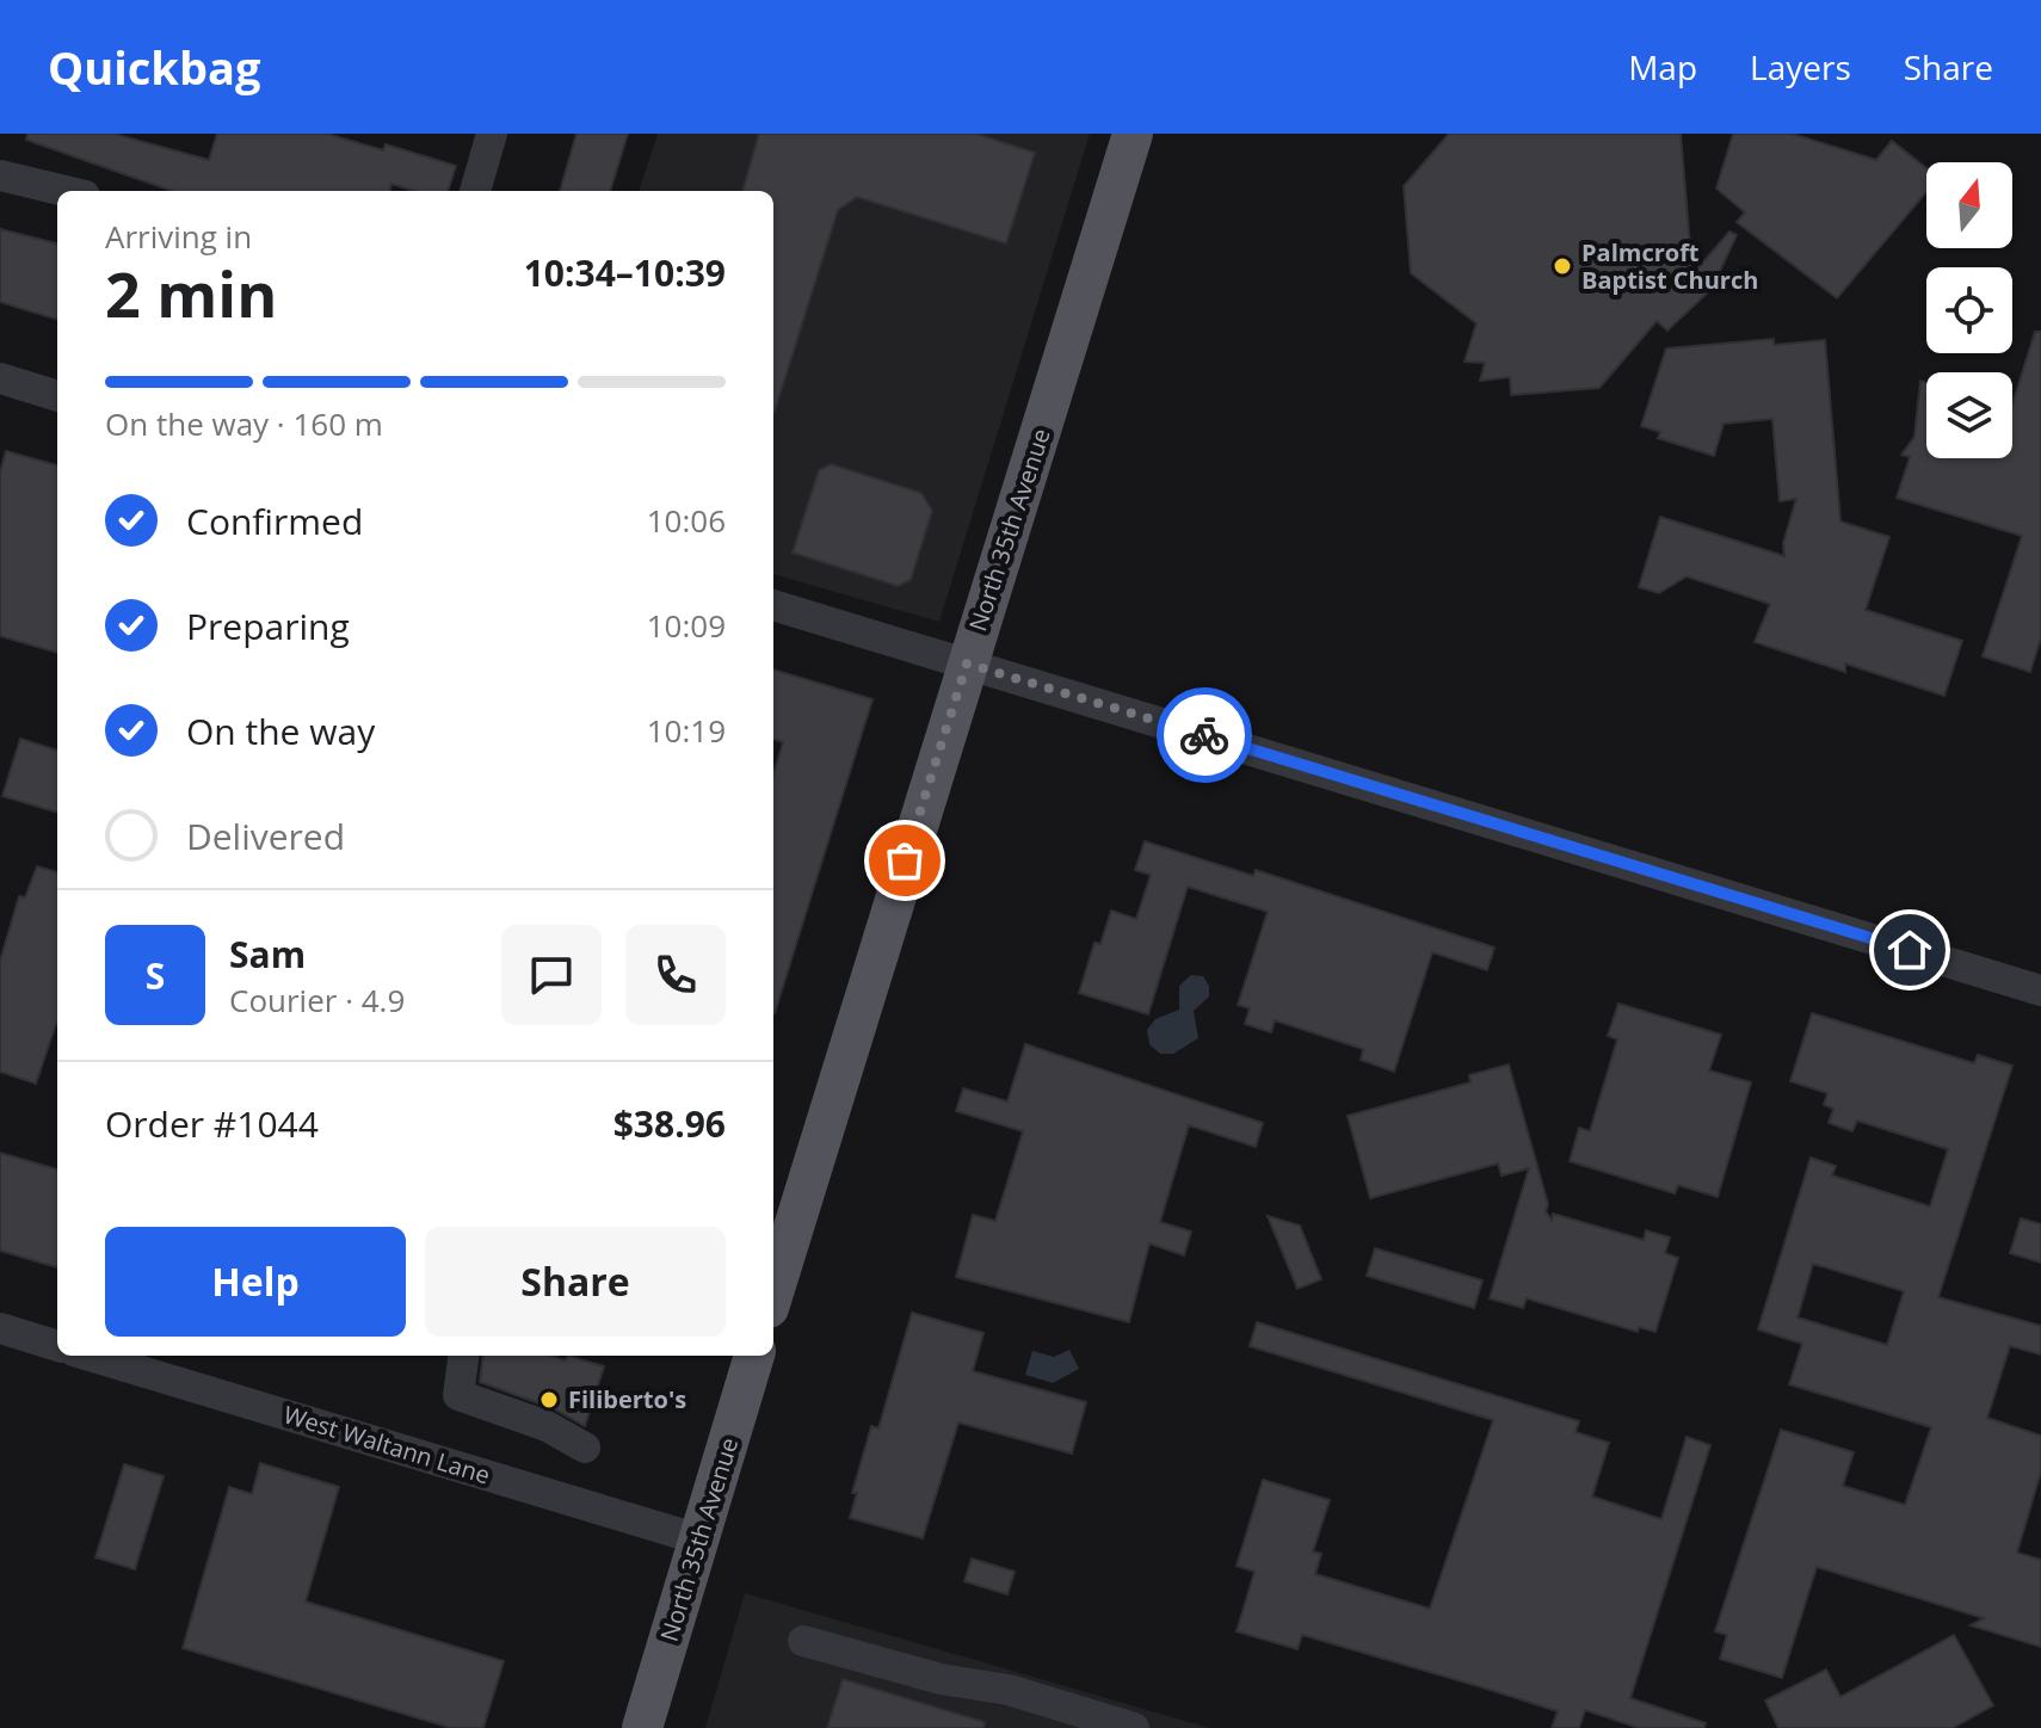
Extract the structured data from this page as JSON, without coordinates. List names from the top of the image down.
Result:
{
  "streets": {
    "main road": ["North 35th Avenue"],
    "street": ["West Waltann Lane"]
  },
  "crossings": [
    ["North 35th Avenue", "West Waltann Lane"]
  ],
  "places": ["Palmcroft Baptist Church", "Filiberto's"],
  "north": "top",
  "page": {
    "header": "Quickbag",
    "nav": ["Map", "Layers", "Share"],
    "heading": ["2 min", "Arriving in", "10:34–10:39"],
    "panel": [
      "Sam",
      "Courier · 4.9",
      "Order #1044",
      "$38.96"
    ],
    "bar": "On the way · 160 m",
    "list": [
      ["Confirmed", "10:06"],
      ["Preparing", "10:09"],
      ["On the way", "10:19"],
      "Delivered"
    ],
    "round": "S",
    "buttons": ["Help", "Share"]
  }
}
